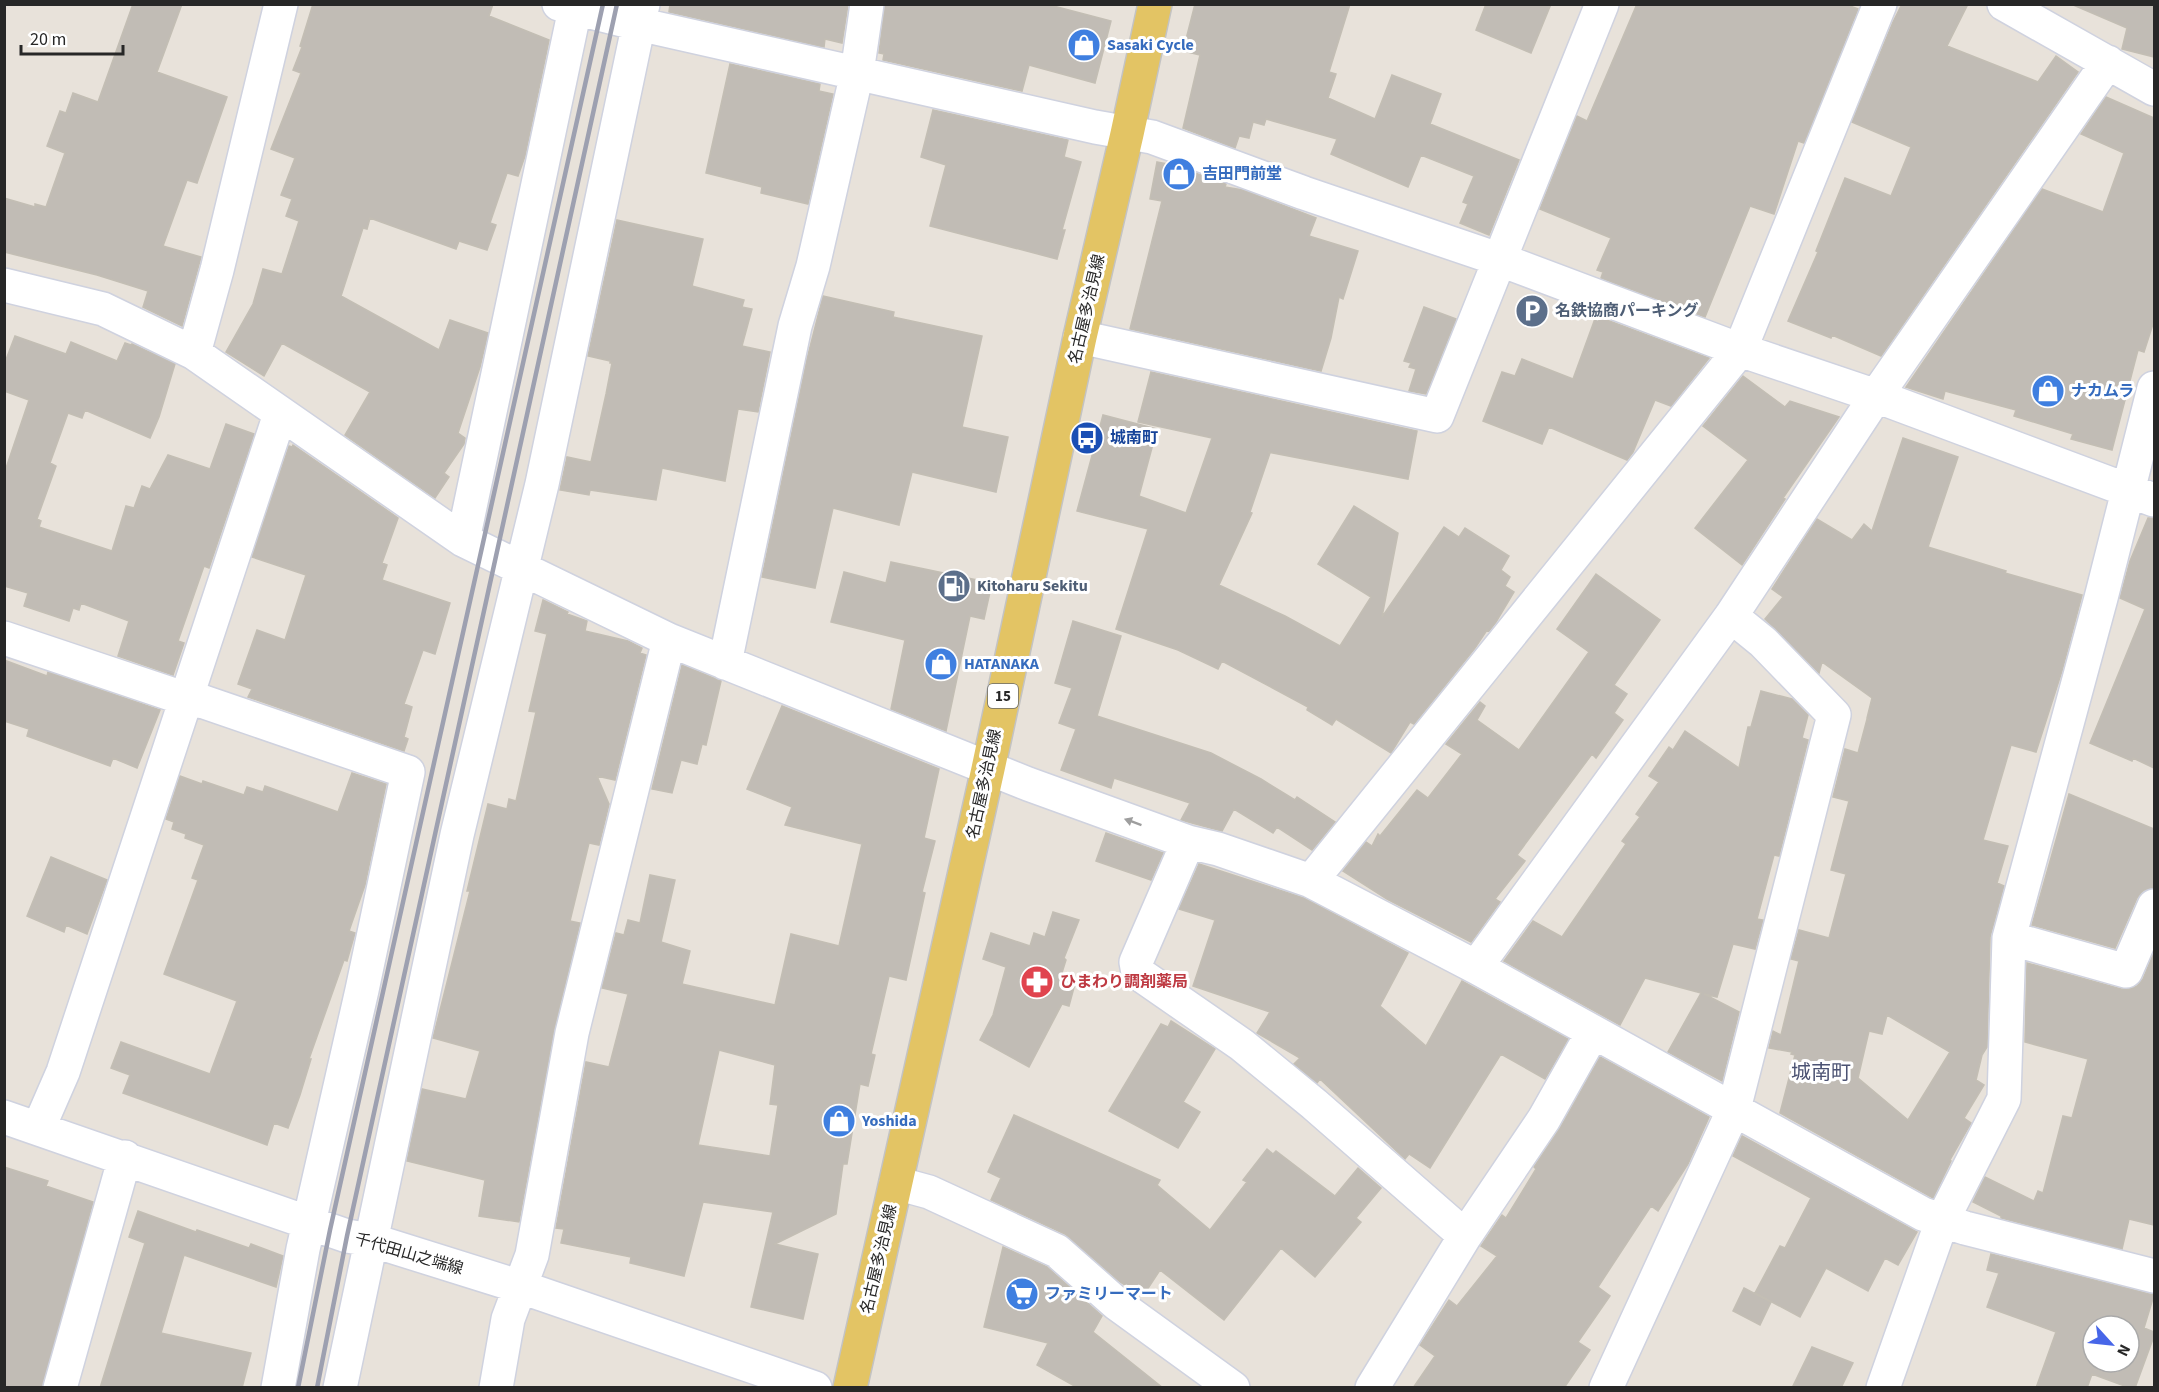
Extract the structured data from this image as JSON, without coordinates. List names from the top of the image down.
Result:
{
  "streets": {
    "main road": ["名古屋多治見線", "15"],
    "street": ["千代田山之端線"]
  },
  "districts": ["城南町"],
  "places": {
    "shop": [
      "Sasaki Cycle",
      "吉田門前堂",
      "ナカムラ",
      "HATANAKA",
      "Yoshida"
    ],
    "parking": ["名鉄協商パーキング"],
    "bus stop": ["城南町"],
    "fuel station": ["Kitoharu Sekitu"],
    "pharmacy": ["ひまわり調剤薬局"],
    "supermarket": ["ファミリーマート"]
  },
  "scale_bar": "20 m",
  "north": "bottom right"
}
